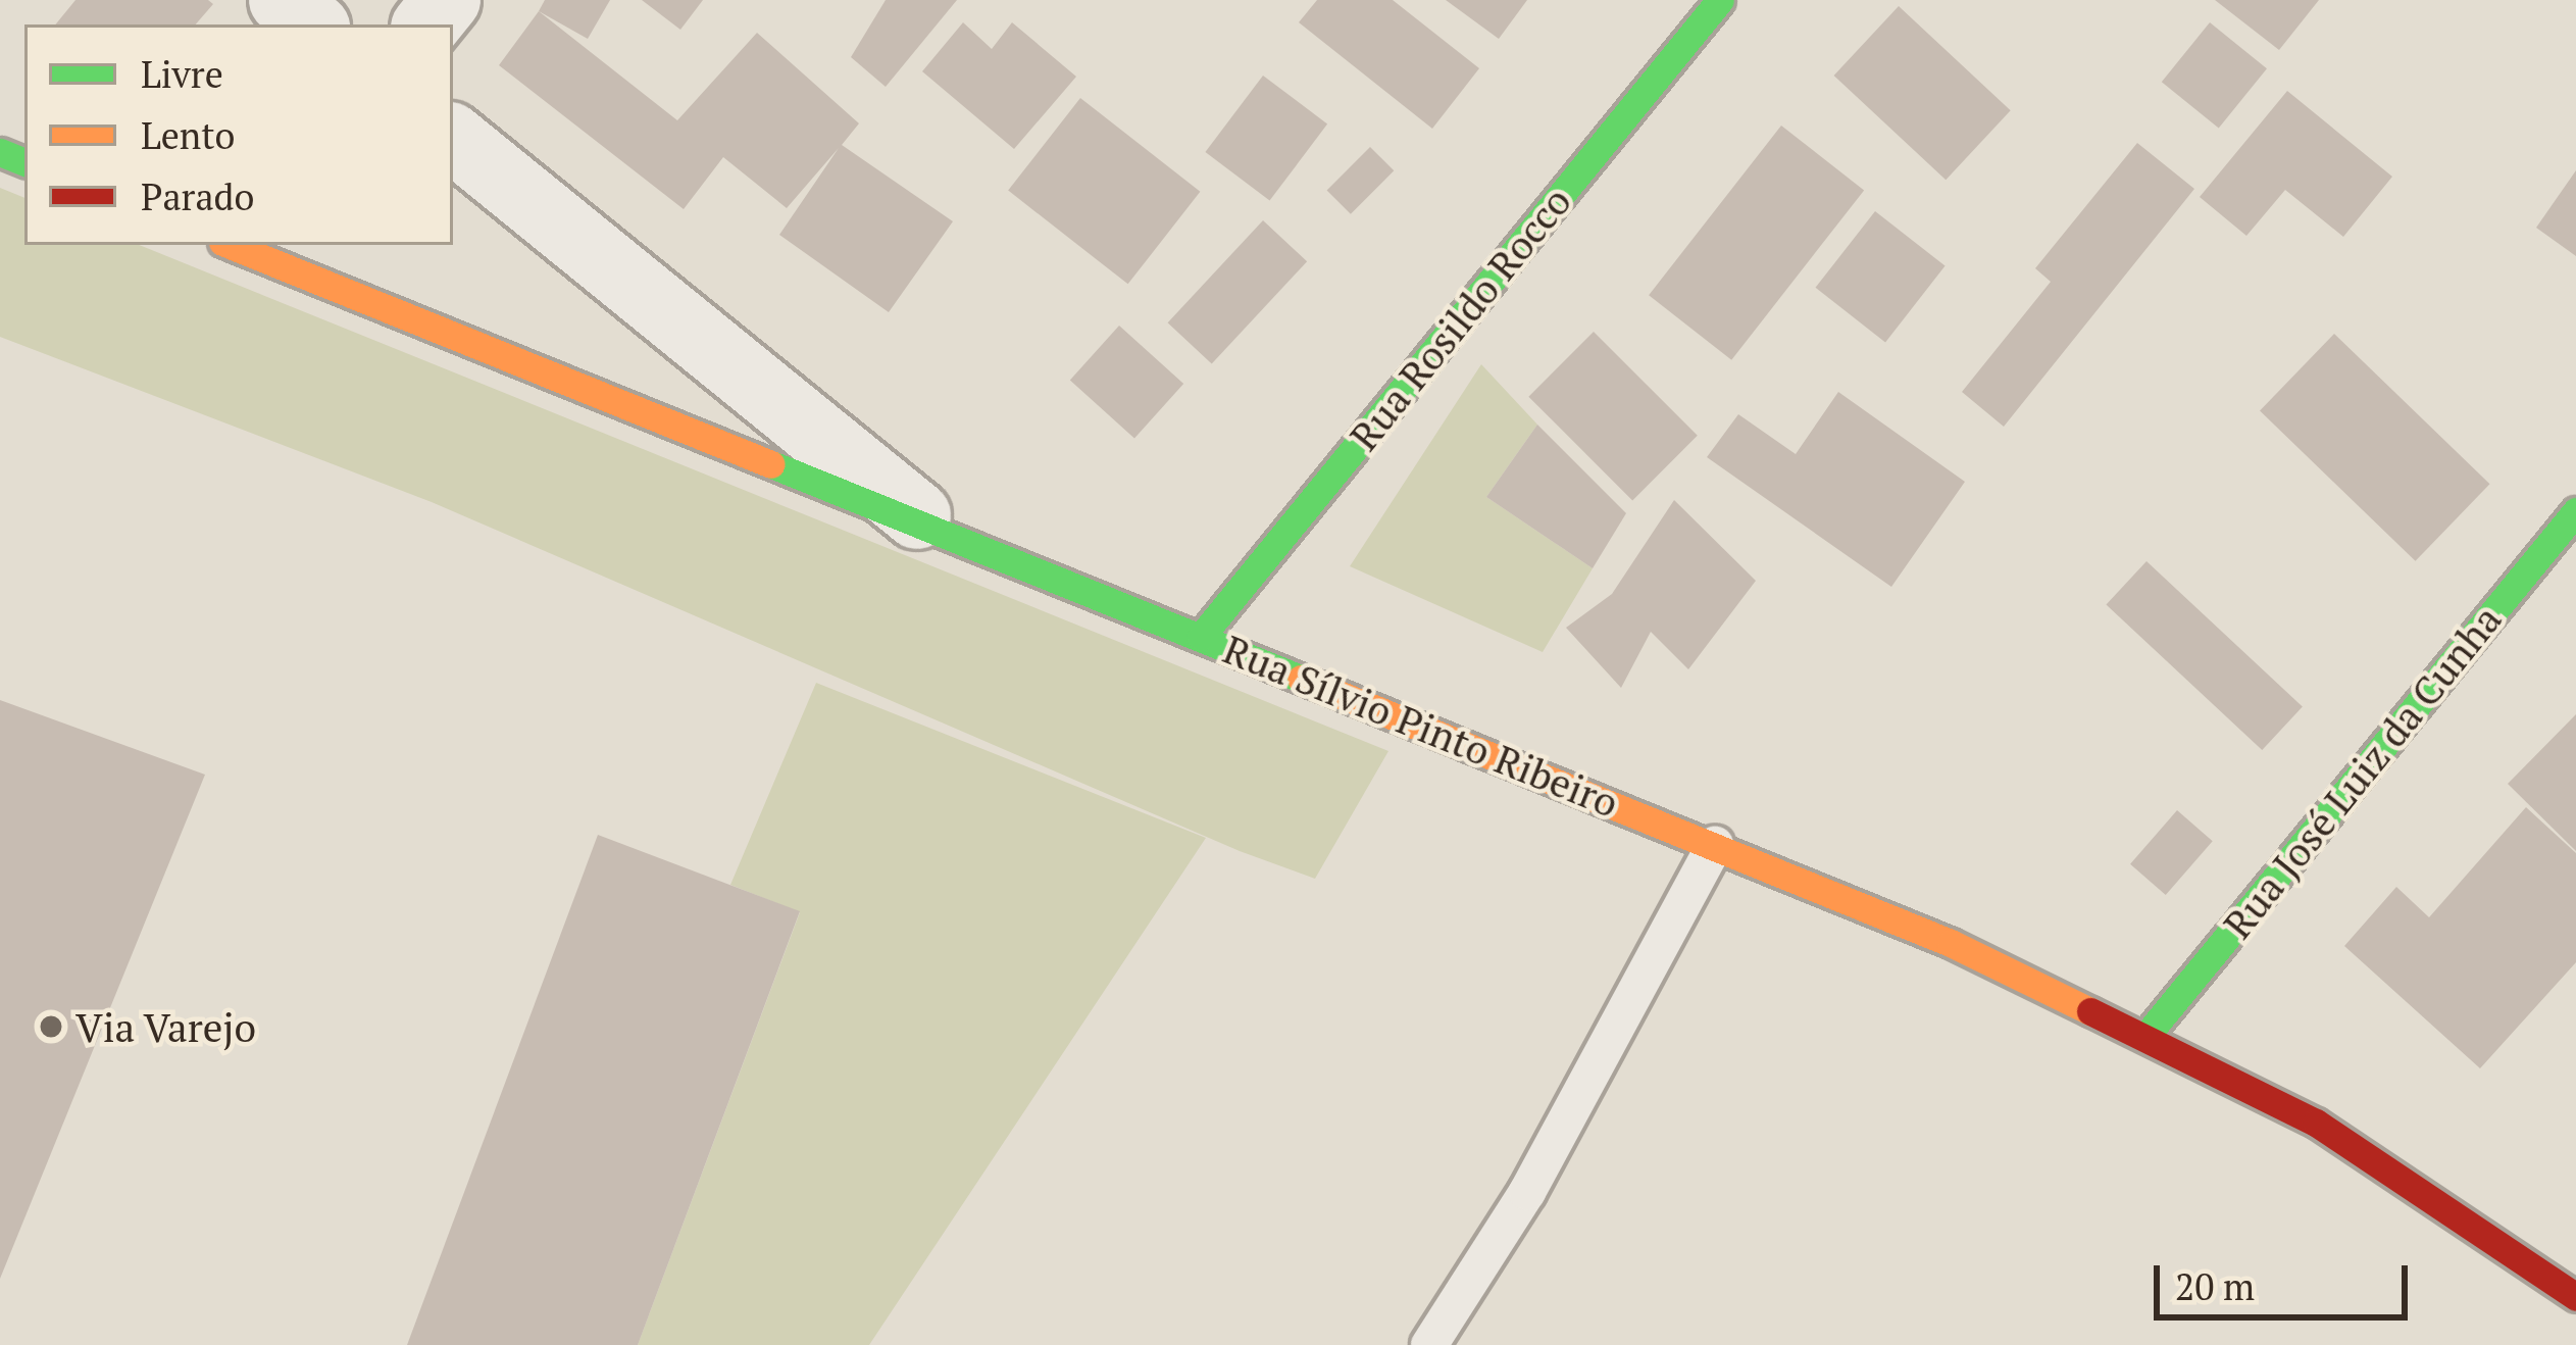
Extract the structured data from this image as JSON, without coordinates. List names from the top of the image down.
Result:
{
  "streets": {
    "street": ["Rua Rosildo Rocco", "Rua Sílvio Pinto Ribeiro", "Rua José Luiz da Cunha"]
  },
  "crossings": [
    ["Rua Rosildo Rocco", "Rua Sílvio Pinto Ribeiro"],
    ["Rua Sílvio Pinto Ribeiro", "Rua José Luiz da Cunha"]
  ],
  "places": ["Via Varejo"],
  "legend": ["Livre", "Lento", "Parado"],
  "scale_bar": "20 m"
}
